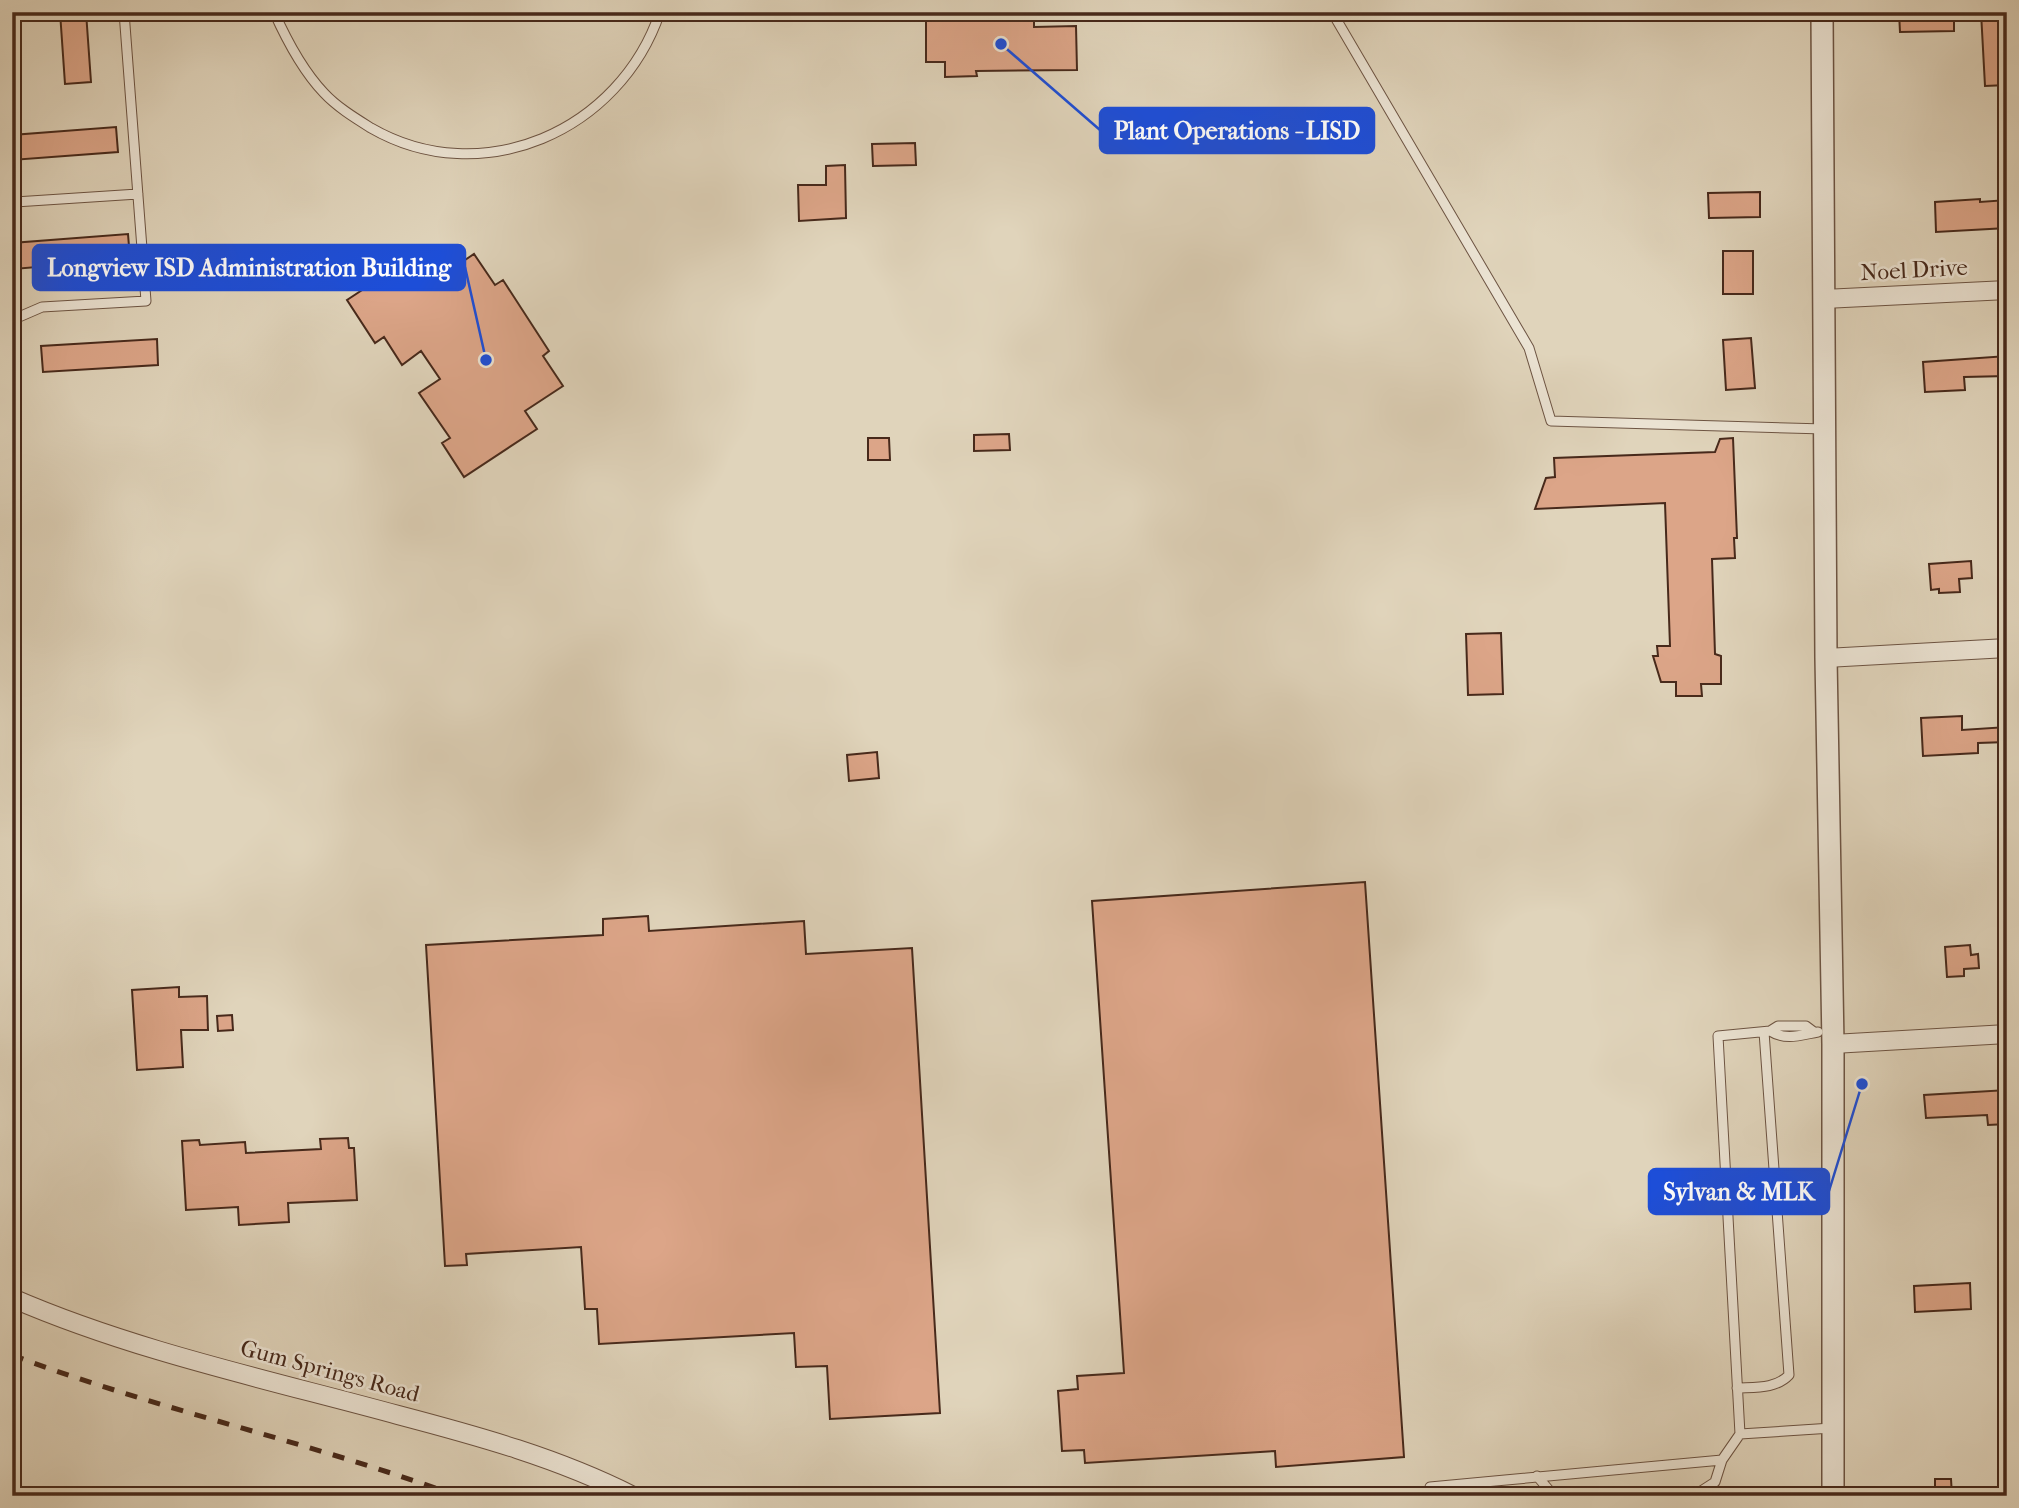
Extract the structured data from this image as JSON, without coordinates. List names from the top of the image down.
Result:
{
  "streets": {
    "street": ["Noel Drive", "Gum Springs Road"]
  },
  "places": ["Plant Operations - LISD", "Longview ISD Administration Building", "Sylvan & MLK"]
}
